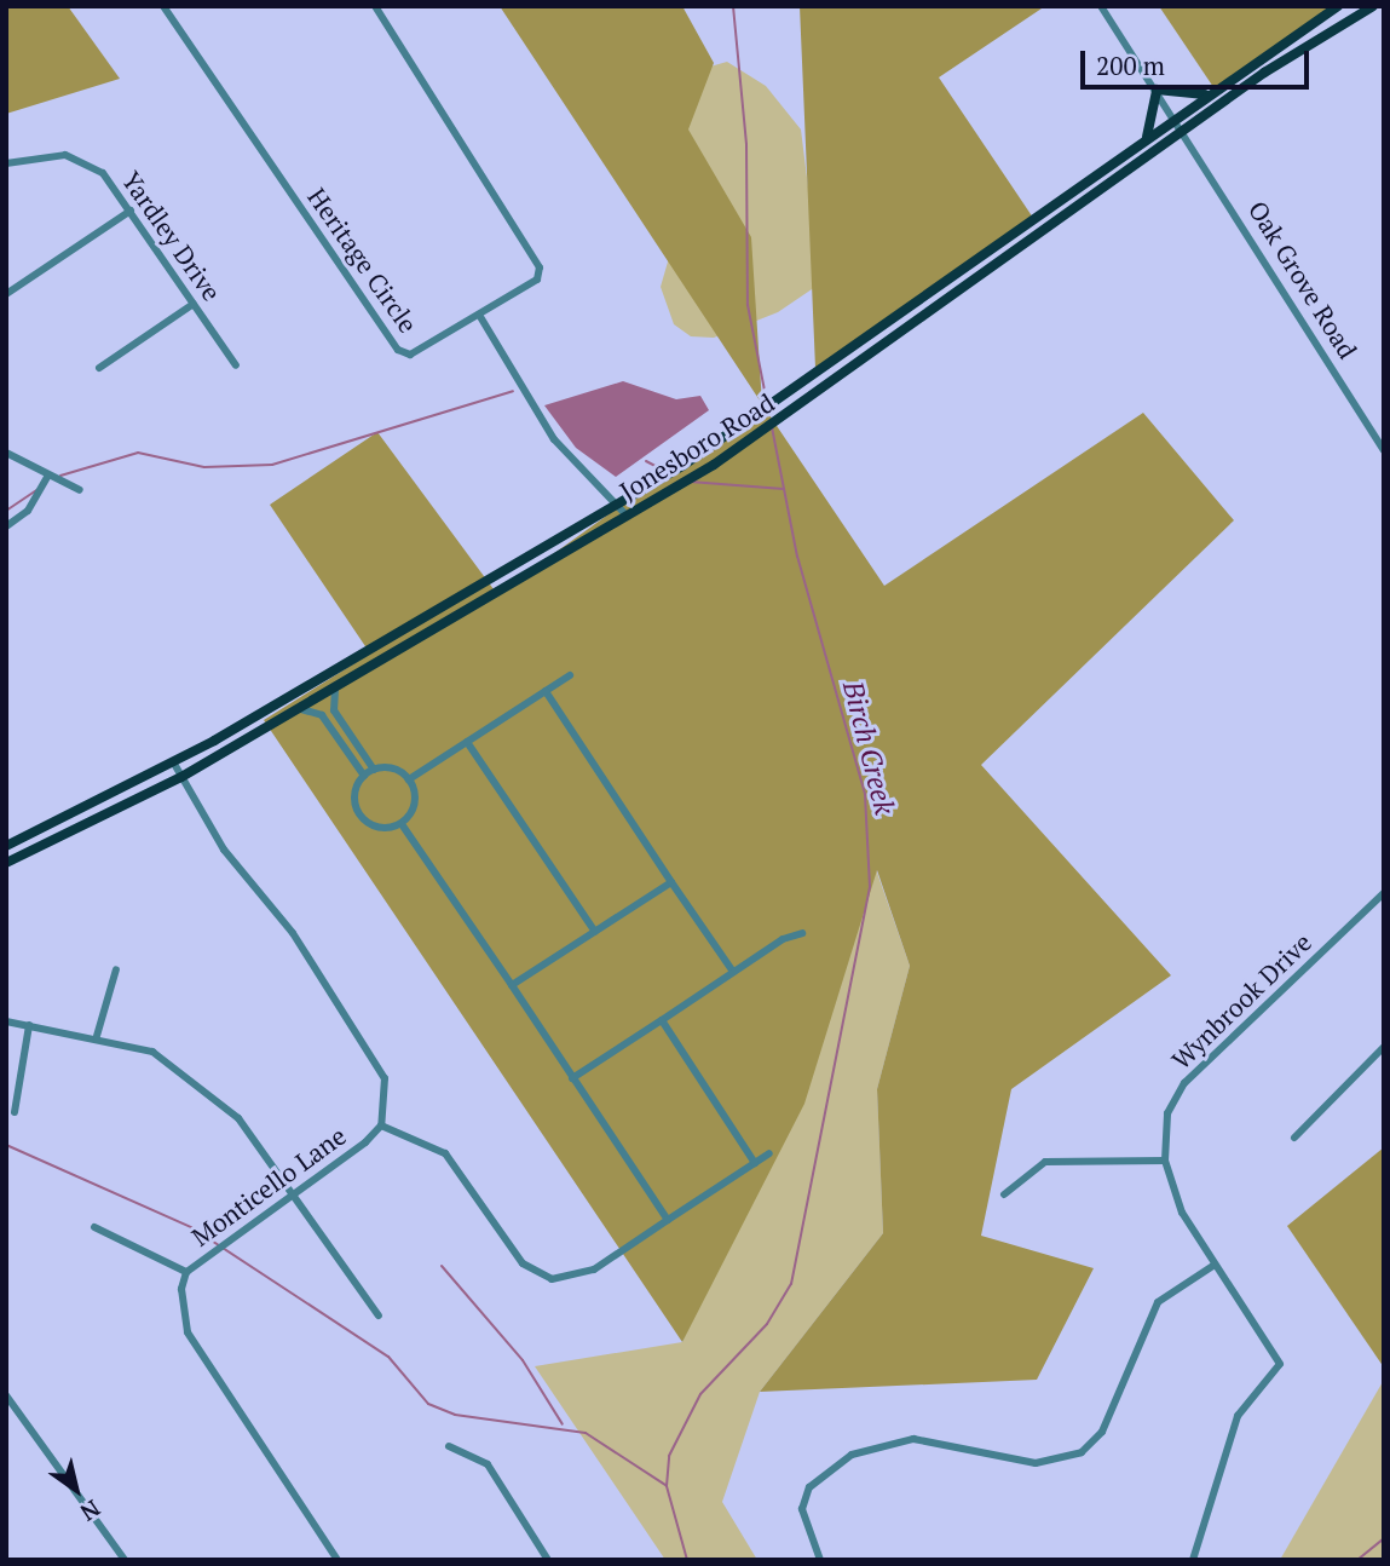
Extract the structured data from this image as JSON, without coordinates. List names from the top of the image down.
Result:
{
  "streets": {
    "main road": ["Jonesboro Road"],
    "street": [
      "Yardley Drive",
      "Heritage Circle",
      "Oak Grove Road",
      "Wynbrook Drive",
      "Monticello Lane"
    ]
  },
  "crossings": [
    ["Oak Grove Road", "Jonesboro Road"],
    ["Jonesboro Road", "Monticello Lane"]
  ],
  "water": ["Birch Creek"],
  "scale_bar": "200 m",
  "north": "bottom right"
}
